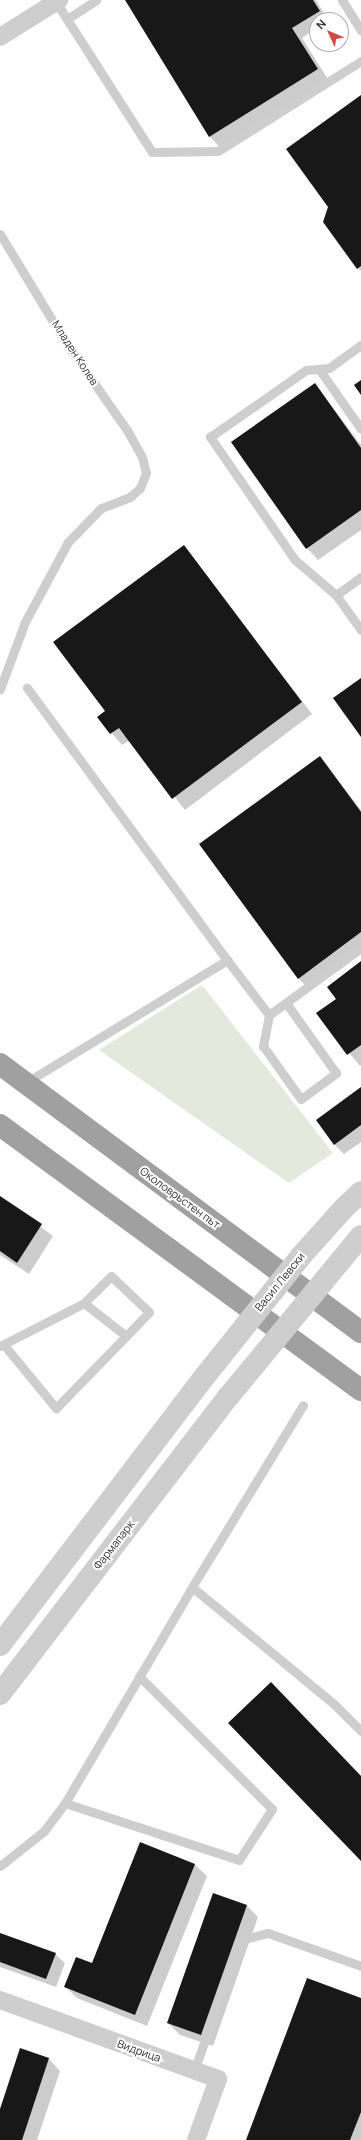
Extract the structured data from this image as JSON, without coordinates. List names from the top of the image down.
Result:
{
  "streets": {
    "highway": ["Околовръстен път"],
    "street": ["Васил Левски", "Фармапарк", "Видрица"],
    "lane": ["Младен Колев"]
  },
  "north": "top left"
}
